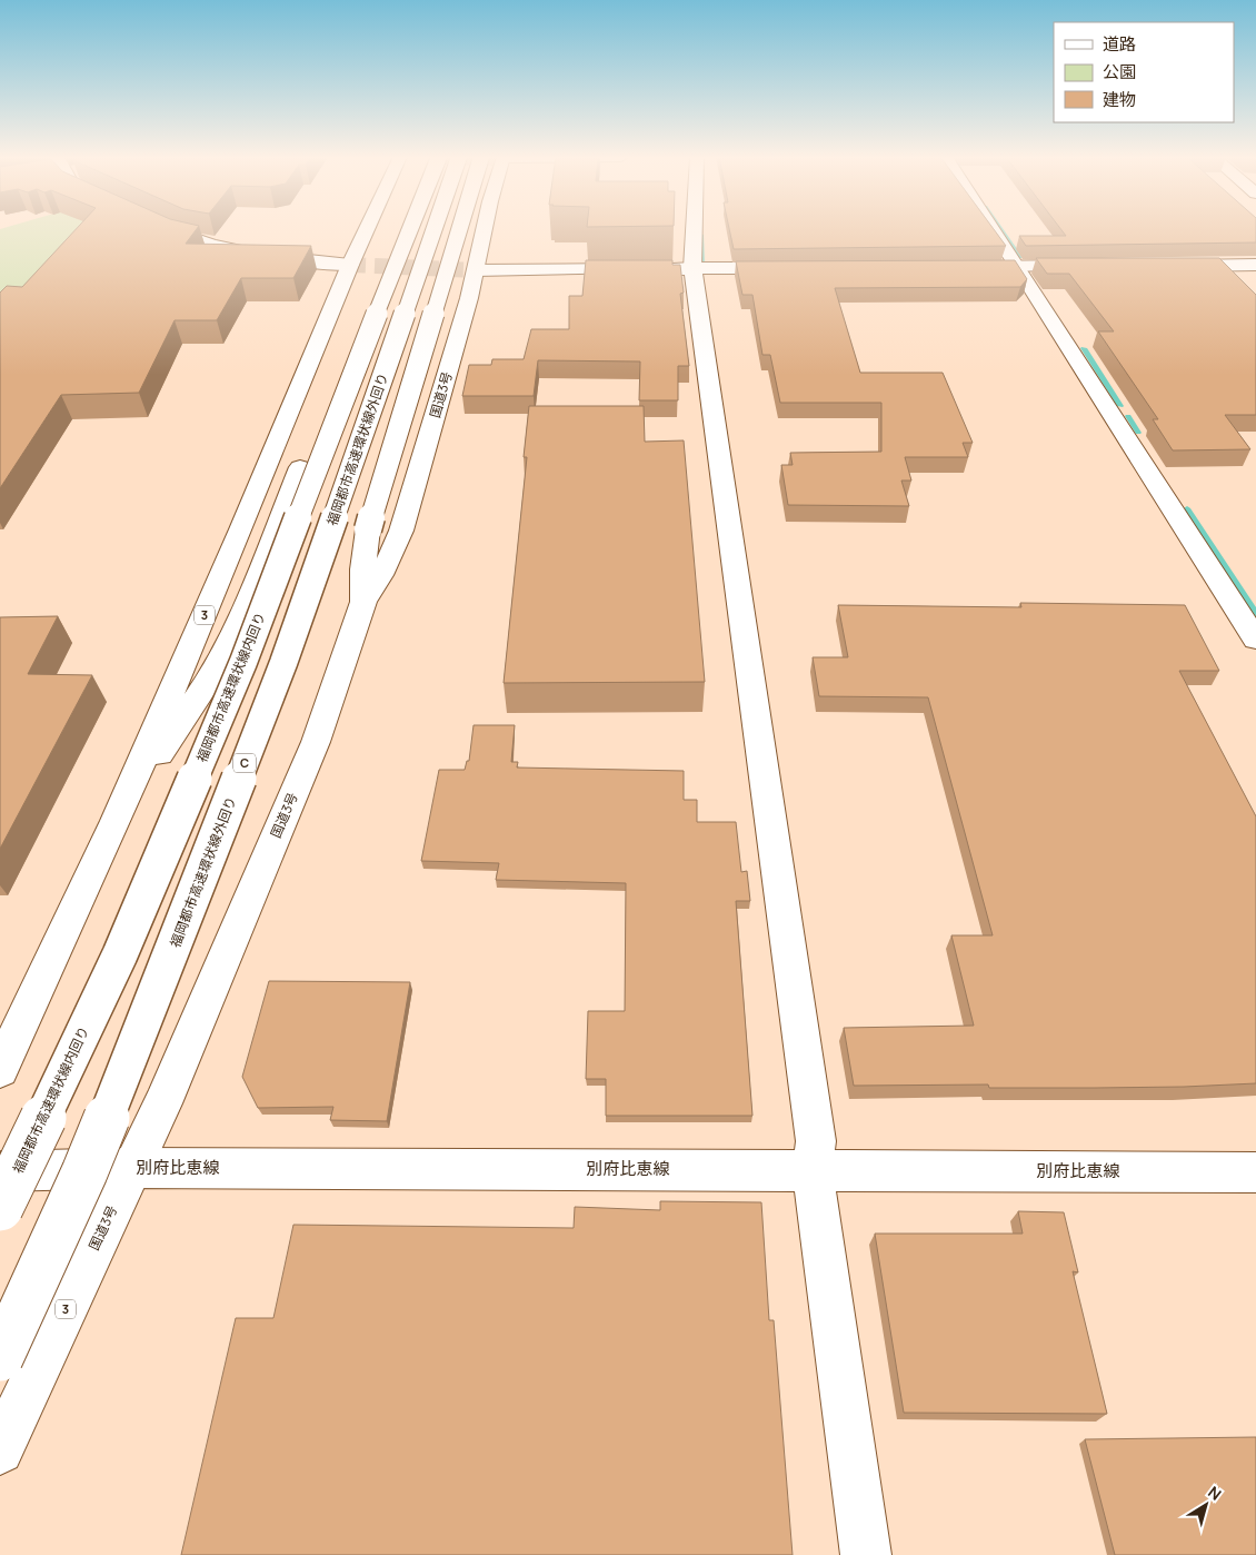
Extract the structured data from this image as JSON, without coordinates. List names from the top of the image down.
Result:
{
  "streets": {
    "main road": [
      "国道3号",
      "福岡都市高速環状線外回り",
      "3",
      "福岡都市高速環状線内回り",
      "C",
      "別府比恵線"
    ]
  },
  "crossings": [
    ["国道3号", "別府比恵線"]
  ],
  "legend": ["道路", "公園", "建物"],
  "north": "top right"
}
